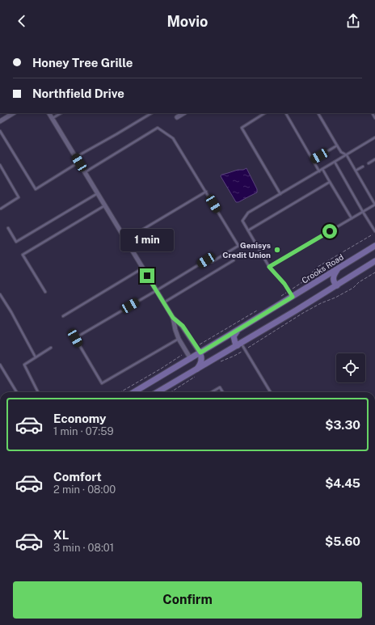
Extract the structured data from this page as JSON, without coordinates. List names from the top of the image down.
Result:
{
  "streets": {
    "main road": ["Crooks Road"]
  },
  "places": ["Genisys Credit Union"],
  "page": {
    "header": "Movio",
    "banner": ["Honey Tree Grille", "Northfield Drive"],
    "bubble": "1 min",
    "list": [
      {
        "name": "Economy",
        "note": "1 min · 07:59",
        "value": "$3.30"
      },
      {
        "name": "Comfort",
        "note": "2 min · 08:00",
        "value": "$4.45"
      },
      {
        "name": "XL",
        "note": "3 min · 08:01",
        "value": "$5.60"
      }
    ],
    "buttons": "Confirm"
  }
}
